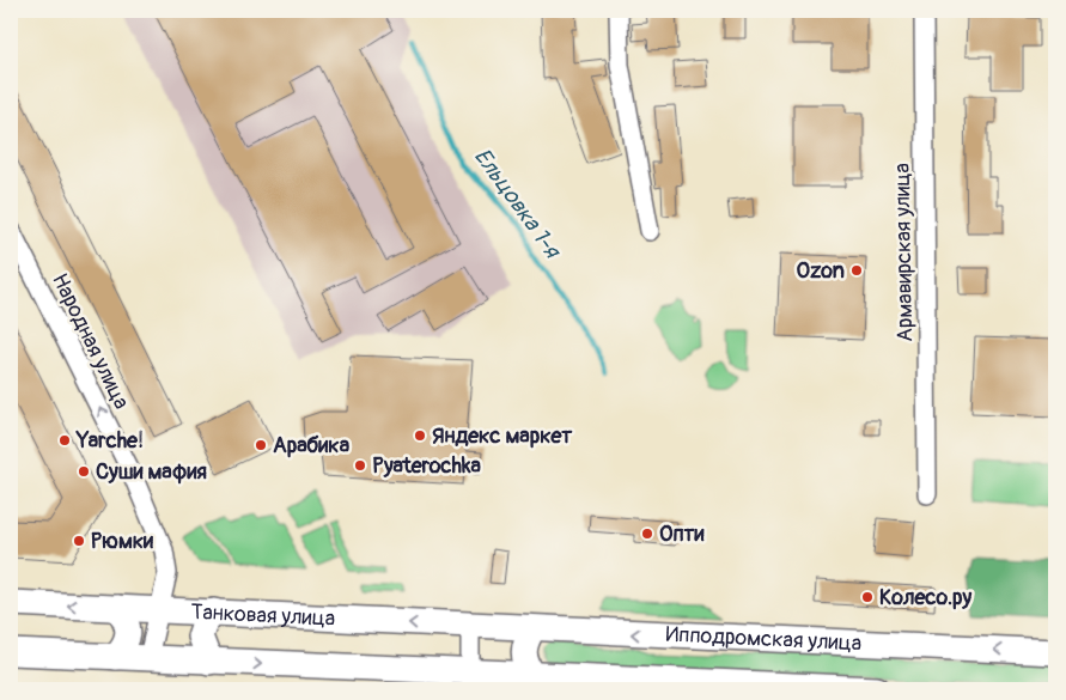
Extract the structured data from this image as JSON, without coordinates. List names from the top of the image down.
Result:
{
  "streets": {
    "highway": ["Танковая улица", "Ипподромская улица"],
    "street": ["Армавирская улица", "Народная улица"]
  },
  "crossings": [
    ["Народная улица", "Танковая улица"],
    ["Танковая улица", "Ипподромская улица"]
  ],
  "one_way": ["Народная улица"],
  "water": ["Ельцовка 1-я"],
  "places": [
    "Ozon",
    "Яндекс маркет",
    "Yarche!",
    "Арабика",
    "Pyaterochka",
    "Суши мафия",
    "Опти",
    "Рюмки",
    "Колесо.ру"
  ]
}
